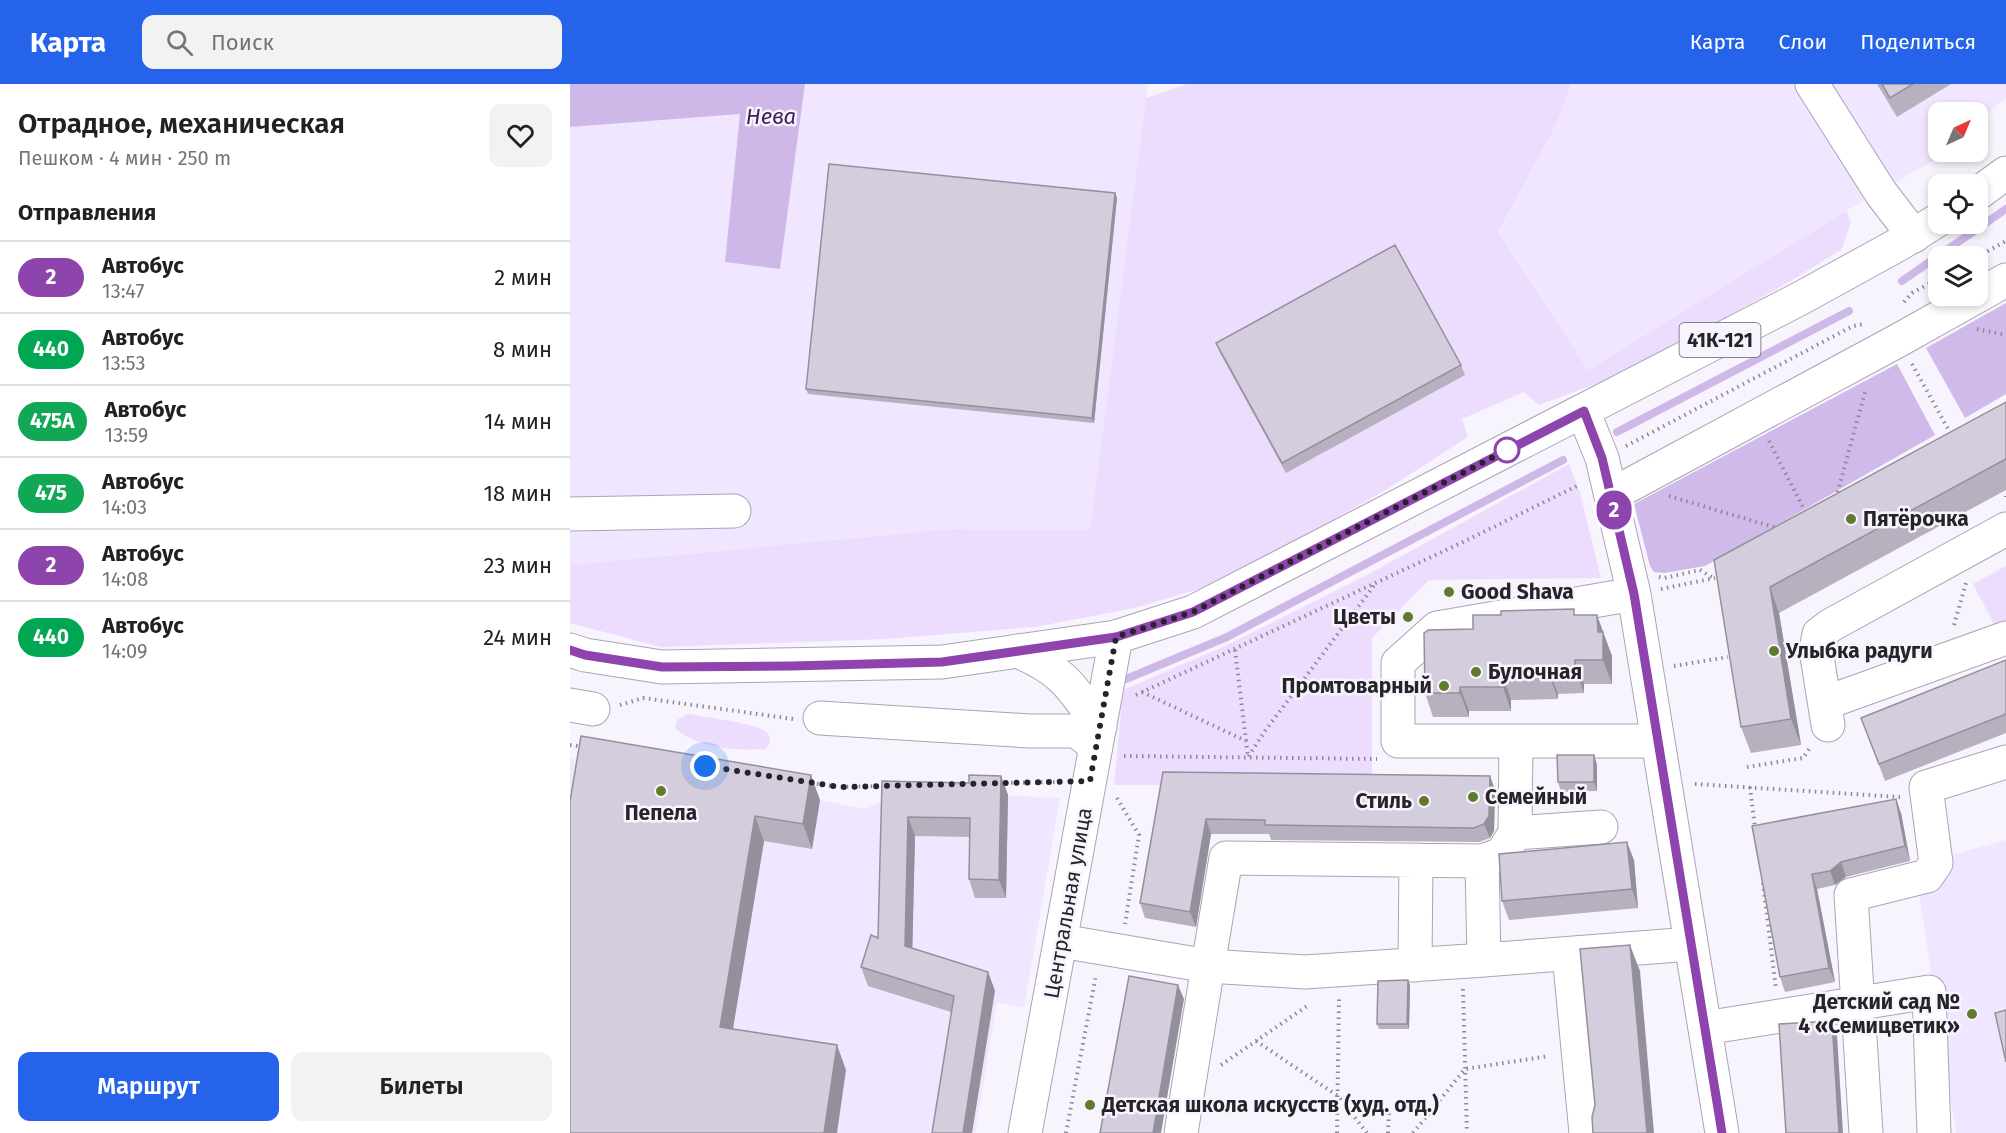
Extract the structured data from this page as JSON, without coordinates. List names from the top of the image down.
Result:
{
  "streets": {
    "main road": ["41К-121", "Центральная улица"]
  },
  "crossings": [
    ["41К-121", "Центральная улица"]
  ],
  "water": ["Нева"],
  "places": [
    "Пятёрочка",
    "Good Shava",
    "Цветы",
    "Улыбка радуги",
    "Булочная",
    "Промтоварный",
    "Пепела",
    "Семейный",
    "Стиль",
    "Детский сад № 4 «Семицветик»",
    "Детская школа искусств (худ. отд.)"
  ],
  "lines": ["bus line 2"],
  "north": "top right",
  "page": {
    "header": "Карта",
    "search": "Поиск",
    "nav": ["Карта", "Слои", "Поделиться"],
    "heading": [
      ["Отрадное, механическая", "Пешком · 4 мин · 250 m"],
      "Отправления"
    ],
    "on_map": "2",
    "list": [
      {
        "mark": "2",
        "name": "Автобус",
        "note": "13:47",
        "value": "2 мин"
      },
      {
        "mark": "440",
        "name": "Автобус",
        "note": "13:53",
        "value": "8 мин"
      },
      {
        "mark": "475А",
        "name": "Автобус",
        "note": "13:59",
        "value": "14 мин"
      },
      {
        "mark": "475",
        "name": "Автобус",
        "note": "14:03",
        "value": "18 мин"
      },
      {
        "mark": "2",
        "name": "Автобус",
        "note": "14:08",
        "value": "23 мин"
      },
      {
        "mark": "440",
        "name": "Автобус",
        "note": "14:09",
        "value": "24 мин"
      }
    ],
    "buttons": ["Маршрут", "Билеты"]
  }
}
